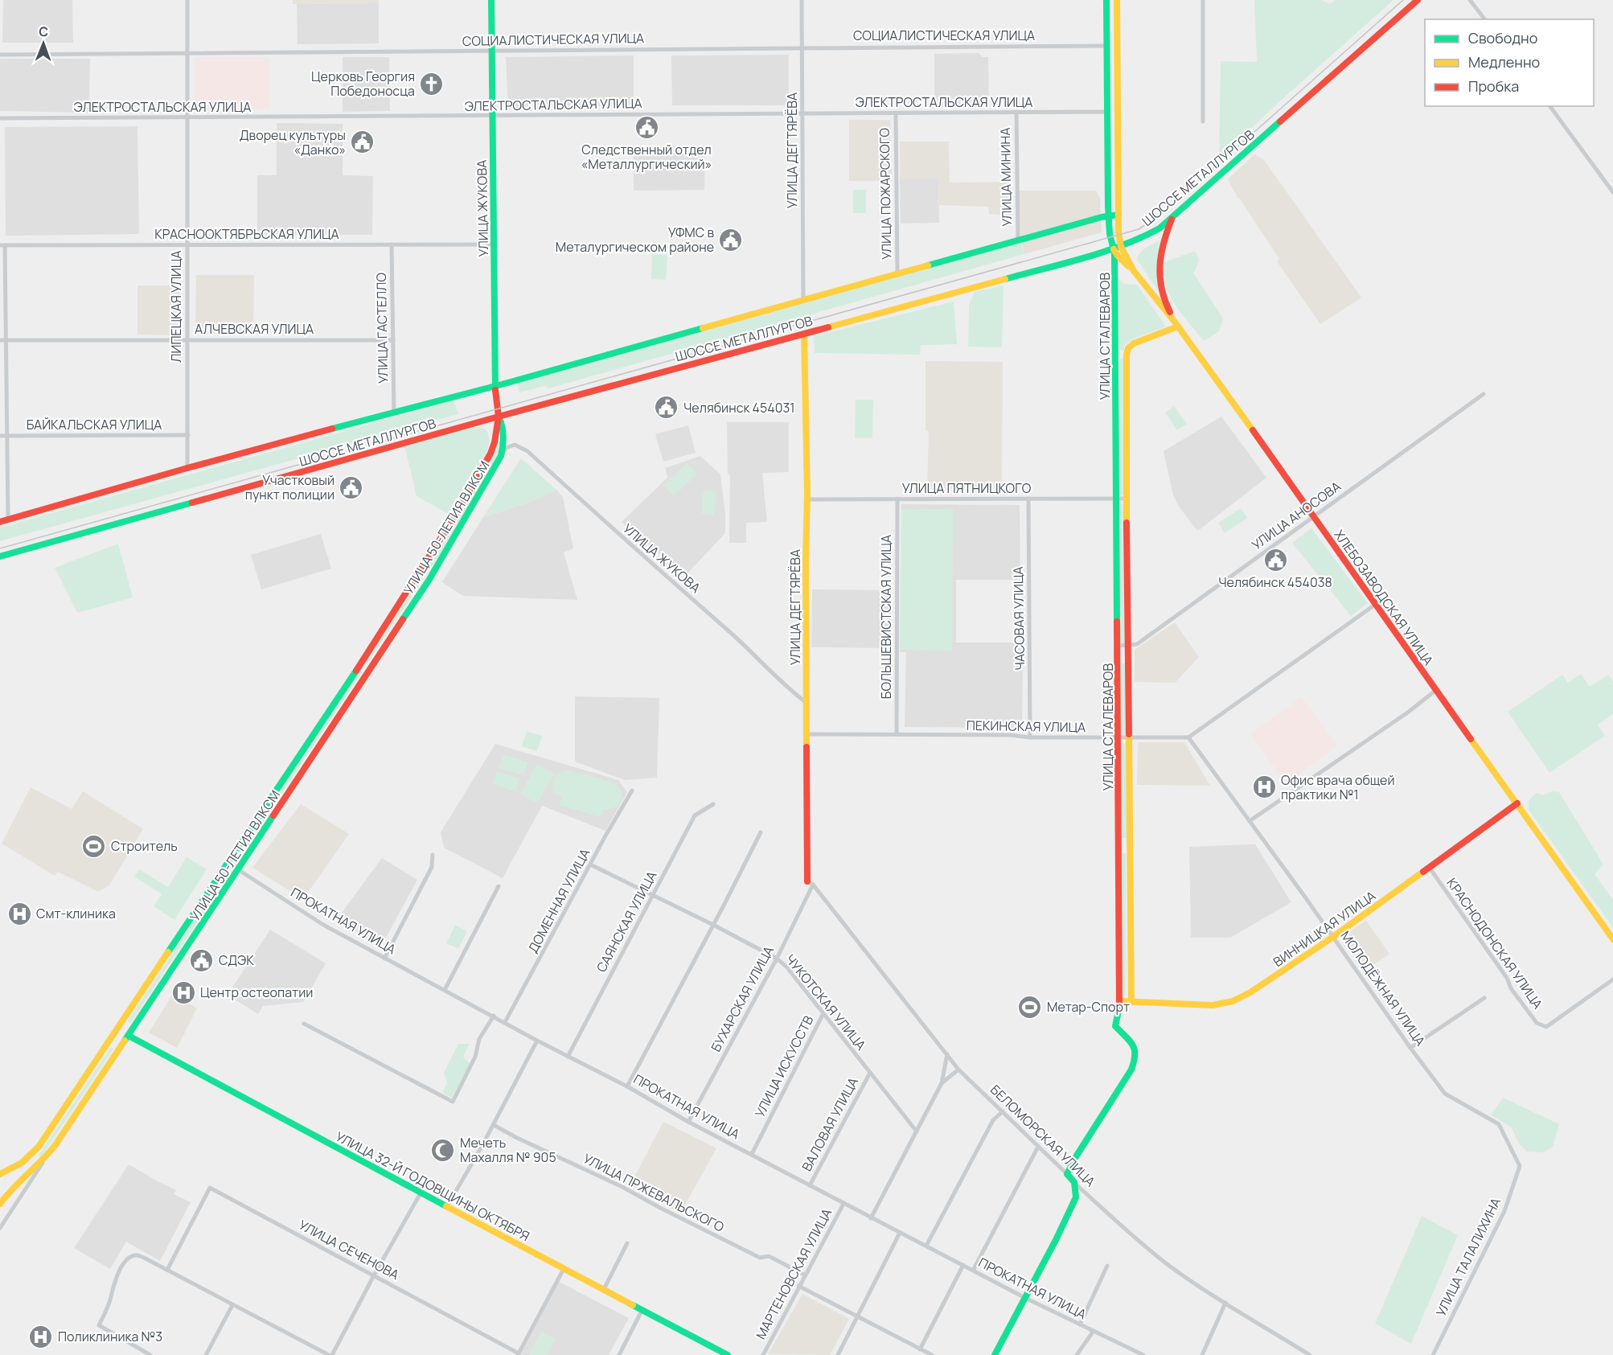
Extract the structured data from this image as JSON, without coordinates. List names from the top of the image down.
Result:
{
  "streets": {
    "main road": [
      "УЛИЦА ДЕГТЯРЁВА",
      "ШОССЕ МЕТАЛЛУРГОВ",
      "УЛИЦА ЖУКОВА",
      "УЛИЦА СТАЛЕВАРОВ",
      "УЛИЦА 50-ЛЕТИЯ ВЛКСМ",
      "ХЛЕБОЗАВОДСКАЯ УЛИЦА",
      "ВИННИЦКАЯ УЛИЦА",
      "БЕЛОМОРСКАЯ УЛИЦА",
      "УЛИЦА 32-Й ГОДОВЩИНЫ ОКТЯБРЯ"
    ],
    "street": [
      "СОЦИАЛИСТИЧЕСКАЯ УЛИЦА",
      "ЭЛЕКТРОСТАЛЬСКАЯ УЛИЦА",
      "УЛИЦА МИНИНА",
      "УЛИЦА ПОЖАРСКОГО",
      "КРАСНООКТЯБРЬСКАЯ УЛИЦА",
      "ЛИПЕЦКАЯ УЛИЦА",
      "УЛИЦА ГАСТЕЛЛО",
      "АЛЧЕВСКАЯ УЛИЦА",
      "БАЙКАЛЬСКАЯ УЛИЦА",
      "УЛИЦА ПЯТНИЦКОГО",
      "УЛИЦА АНОСОВА",
      "БОЛЬШЕВИСТСКАЯ УЛИЦА",
      "ЧАСОВАЯ УЛИЦА",
      "ПЕКИНСКАЯ УЛИЦА",
      "ДОМЕННАЯ УЛИЦА",
      "ПРОКАТНАЯ УЛИЦА",
      "САЯНСКАЯ УЛИЦА",
      "КРАСНОДОНСКАЯ УЛИЦА",
      "МОЛОДЁЖНАЯ УЛИЦА",
      "БУХАРСКАЯ УЛИЦА",
      "ЧУКОТСКАЯ УЛИЦА",
      "УЛИЦА ИСКУССТВ",
      "ВАЛОВАЯ УЛИЦА",
      "УЛИЦА ПРЖЕВАЛЬСКОГО",
      "УЛИЦА СЕЧЕНОВА",
      "УЛИЦА ТАЛАЛИХИНА",
      "МАРТЕНОВСКАЯ УЛИЦА"
    ]
  },
  "crossings": [
    ["СОЦИАЛИСТИЧЕСКАЯ УЛИЦА", "УЛИЦА ДЕГТЯРЁВА"],
    ["СОЦИАЛИСТИЧЕСКАЯ УЛИЦА", "УЛИЦА ЖУКОВА"],
    ["СОЦИАЛИСТИЧЕСКАЯ УЛИЦА", "ЛИПЕЦКАЯ УЛИЦА"],
    ["СОЦИАЛИСТИЧЕСКАЯ УЛИЦА", "УЛИЦА СТАЛЕВАРОВ"],
    ["ЭЛЕКТРОСТАЛЬСКАЯ УЛИЦА", "УЛИЦА ДЕГТЯРЁВА"],
    ["ЭЛЕКТРОСТАЛЬСКАЯ УЛИЦА", "УЛИЦА МИНИНА"],
    ["ЭЛЕКТРОСТАЛЬСКАЯ УЛИЦА", "УЛИЦА ПОЖАРСКОГО"],
    ["ЭЛЕКТРОСТАЛЬСКАЯ УЛИЦА", "УЛИЦА ЖУКОВА"],
    ["ЭЛЕКТРОСТАЛЬСКАЯ УЛИЦА", "ЛИПЕЦКАЯ УЛИЦА"],
    ["ЭЛЕКТРОСТАЛЬСКАЯ УЛИЦА", "УЛИЦА СТАЛЕВАРОВ"],
    ["УЛИЦА ДЕГТЯРЁВА", "ШОССЕ МЕТАЛЛУРГОВ"],
    ["УЛИЦА ДЕГТЯРЁВА", "УЛИЦА ЖУКОВА"],
    ["УЛИЦА ДЕГТЯРЁВА", "УЛИЦА ПЯТНИЦКОГО"],
    ["УЛИЦА ДЕГТЯРЁВА", "ПЕКИНСКАЯ УЛИЦА"],
    ["УЛИЦА ДЕГТЯРЁВА", "БУХАРСКАЯ УЛИЦА"],
    ["УЛИЦА ДЕГТЯРЁВА", "БЕЛОМОРСКАЯ УЛИЦА"],
    ["УЛИЦА МИНИНА", "ШОССЕ МЕТАЛЛУРГОВ"],
    ["ШОССЕ МЕТАЛЛУРГОВ", "УЛИЦА ПОЖАРСКОГО"],
    ["ШОССЕ МЕТАЛЛУРГОВ", "УЛИЦА ЖУКОВА"],
    ["ШОССЕ МЕТАЛЛУРГОВ", "ЛИПЕЦКАЯ УЛИЦА"],
    ["ШОССЕ МЕТАЛЛУРГОВ", "УЛИЦА ГАСТЕЛЛО"],
    ["ШОССЕ МЕТАЛЛУРГОВ", "УЛИЦА СТАЛЕВАРОВ"],
    ["ШОССЕ МЕТАЛЛУРГОВ", "УЛИЦА 50-ЛЕТИЯ ВЛКСМ"],
    ["ШОССЕ МЕТАЛЛУРГОВ", "ХЛЕБОЗАВОДСКАЯ УЛИЦА"],
    ["УЛИЦА ЖУКОВА", "КРАСНООКТЯБРЬСКАЯ УЛИЦА"],
    ["УЛИЦА ЖУКОВА", "УЛИЦА 50-ЛЕТИЯ ВЛКСМ"],
    ["КРАСНООКТЯБРЬСКАЯ УЛИЦА", "ЛИПЕЦКАЯ УЛИЦА"],
    ["КРАСНООКТЯБРЬСКАЯ УЛИЦА", "УЛИЦА ГАСТЕЛЛО"],
    ["ЛИПЕЦКАЯ УЛИЦА", "АЛЧЕВСКАЯ УЛИЦА"],
    ["ЛИПЕЦКАЯ УЛИЦА", "БАЙКАЛЬСКАЯ УЛИЦА"],
    ["УЛИЦА ГАСТЕЛЛО", "АЛЧЕВСКАЯ УЛИЦА"],
    ["УЛИЦА СТАЛЕВАРОВ", "УЛИЦА ПЯТНИЦКОГО"],
    ["УЛИЦА СТАЛЕВАРОВ", "УЛИЦА АНОСОВА"],
    ["УЛИЦА СТАЛЕВАРОВ", "ХЛЕБОЗАВОДСКАЯ УЛИЦА"],
    ["УЛИЦА СТАЛЕВАРОВ", "ПЕКИНСКАЯ УЛИЦА"],
    ["УЛИЦА СТАЛЕВАРОВ", "ВИННИЦКАЯ УЛИЦА"],
    ["УЛИЦА СТАЛЕВАРОВ", "БЕЛОМОРСКАЯ УЛИЦА"],
    ["УЛИЦА ПЯТНИЦКОГО", "БОЛЬШЕВИСТСКАЯ УЛИЦА"],
    ["УЛИЦА ПЯТНИЦКОГО", "ЧАСОВАЯ УЛИЦА"],
    ["УЛИЦА АНОСОВА", "ХЛЕБОЗАВОДСКАЯ УЛИЦА"],
    ["УЛИЦА 50-ЛЕТИЯ ВЛКСМ", "ПРОКАТНАЯ УЛИЦА"],
    ["УЛИЦА 50-ЛЕТИЯ ВЛКСМ", "УЛИЦА 32-Й ГОДОВЩИНЫ ОКТЯБРЯ"],
    ["ХЛЕБОЗАВОДСКАЯ УЛИЦА", "ВИННИЦКАЯ УЛИЦА"],
    ["БОЛЬШЕВИСТСКАЯ УЛИЦА", "ПЕКИНСКАЯ УЛИЦА"],
    ["ЧАСОВАЯ УЛИЦА", "ПЕКИНСКАЯ УЛИЦА"],
    ["ПЕКИНСКАЯ УЛИЦА", "МОЛОДЁЖНАЯ УЛИЦА"],
    ["ДОМЕННАЯ УЛИЦА", "ПРОКАТНАЯ УЛИЦА"],
    ["ДОМЕННАЯ УЛИЦА", "ЧУКОТСКАЯ УЛИЦА"],
    ["ПРОКАТНАЯ УЛИЦА", "САЯНСКАЯ УЛИЦА"],
    ["ПРОКАТНАЯ УЛИЦА", "БУХАРСКАЯ УЛИЦА"],
    ["ПРОКАТНАЯ УЛИЦА", "УЛИЦА ИСКУССТВ"],
    ["ПРОКАТНАЯ УЛИЦА", "ВАЛОВАЯ УЛИЦА"],
    ["ПРОКАТНАЯ УЛИЦА", "МАРТЕНОВСКАЯ УЛИЦА"],
    ["САЯНСКАЯ УЛИЦА", "ЧУКОТСКАЯ УЛИЦА"],
    ["ВИННИЦКАЯ УЛИЦА", "КРАСНОДОНСКАЯ УЛИЦА"],
    ["ВИННИЦКАЯ УЛИЦА", "МОЛОДЁЖНАЯ УЛИЦА"],
    ["МОЛОДЁЖНАЯ УЛИЦА", "УЛИЦА ТАЛАЛИХИНА"],
    ["БУХАРСКАЯ УЛИЦА", "ЧУКОТСКАЯ УЛИЦА"],
    ["БУХАРСКАЯ УЛИЦА", "БЕЛОМОРСКАЯ УЛИЦА"],
    ["ЧУКОТСКАЯ УЛИЦА", "УЛИЦА ИСКУССТВ"],
    ["ЧУКОТСКАЯ УЛИЦА", "ВАЛОВАЯ УЛИЦА"],
    ["УЛИЦА ПРЖЕВАЛЬСКОГО", "МАРТЕНОВСКАЯ УЛИЦА"]
  ],
  "places": {
    "church": ["Церковь Георгия Победоносца"],
    "public building": [
      "Следственный отдел «Металлургический»",
      "Дворец культуры «Данко»",
      "УФМС в Металургическом районе",
      "Челябинск 454031",
      "Участковый пункт полиции",
      "Челябинск 454038",
      "СДЭК"
    ],
    "hospital": [
      "Офис врача общей практики №1",
      "Смт-клиника",
      "Центр остеопатии",
      "Поликлиника №3"
    ],
    "sports": ["Cтроитель", "Метар-Спорт"],
    "mosque": ["Мечеть Махалля № 905"]
  },
  "legend": ["Свободно", "Медленно", "Пробка"],
  "north": "top"
}
